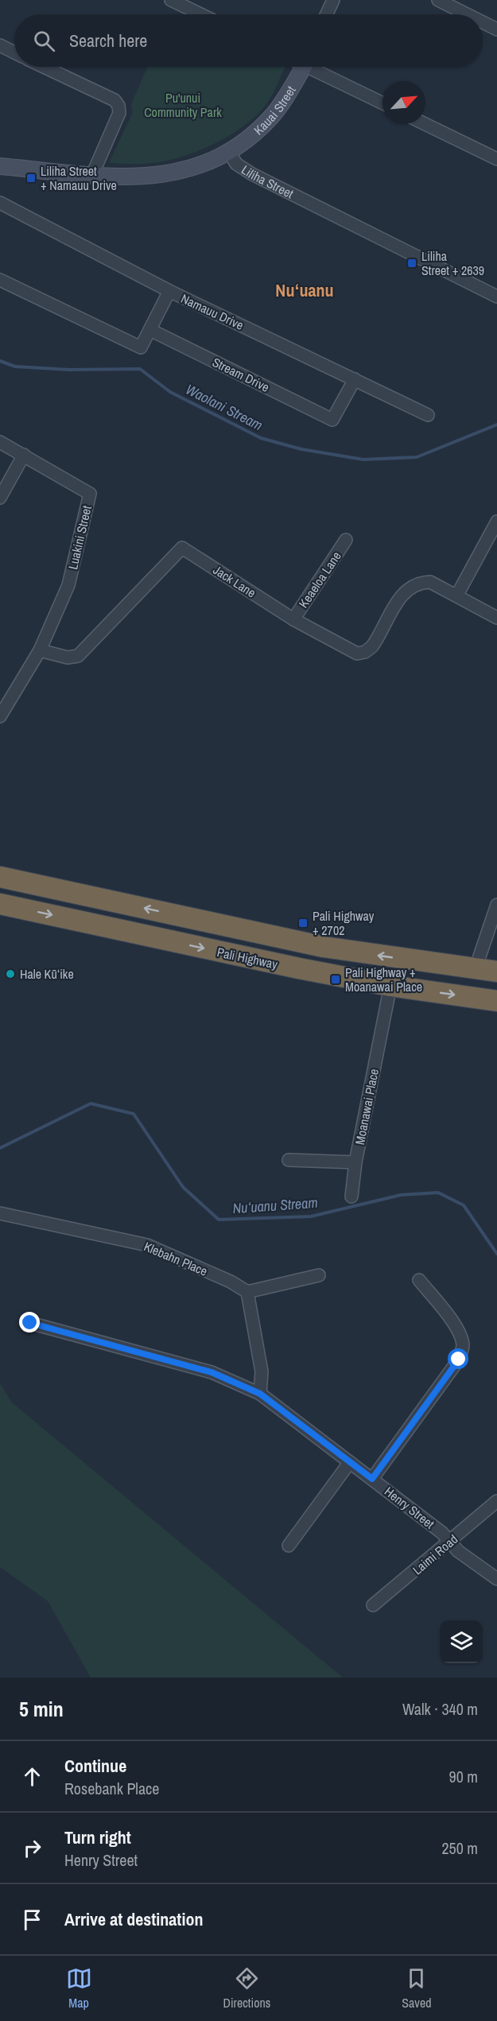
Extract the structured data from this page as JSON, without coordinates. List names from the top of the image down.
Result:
{
  "streets": {
    "highway": ["Pali Highway"],
    "street": [
      "Kauai Street",
      "Liliha Street",
      "Namauu Drive",
      "Stream Drive",
      "Luakini Street",
      "Keaeloa Lane",
      "Jack Lane",
      "Moanawai Place",
      "Klebahn Place",
      "Henry Street",
      "Laimi Road"
    ]
  },
  "crossings": [
    ["Kauai Street", "Liliha Street"],
    ["Namauu Drive", "Stream Drive"],
    ["Luakini Street", "Jack Lane"],
    ["Keaeloa Lane", "Jack Lane"],
    ["Pali Highway", "Moanawai Place"],
    ["Henry Street", "Laimi Road"]
  ],
  "districts": ["Nuʻuanu"],
  "water": ["Waolani Stream", "Nuʻuanu Stream"],
  "parks": ["Pu'unui Community Park"],
  "places": {
    "transit": [
      "Liliha Street + Namauu Drive",
      "Liliha Street + 2639",
      "Pali Highway + 2702",
      "Pali Highway + Moanawai Place"
    ],
    "other": ["Hale Kūʻike"]
  },
  "north": "top right",
  "page": {
    "search": "Search here",
    "heading": ["5 min", "Walk · 340 m"],
    "list": [
      ["Continue", "Rosebank Place", "90 m"],
      ["Turn right", "Henry Street", "250 m"],
      "Arrive at destination"
    ],
    "nav": ["Map", "Directions", "Saved"]
  }
}
